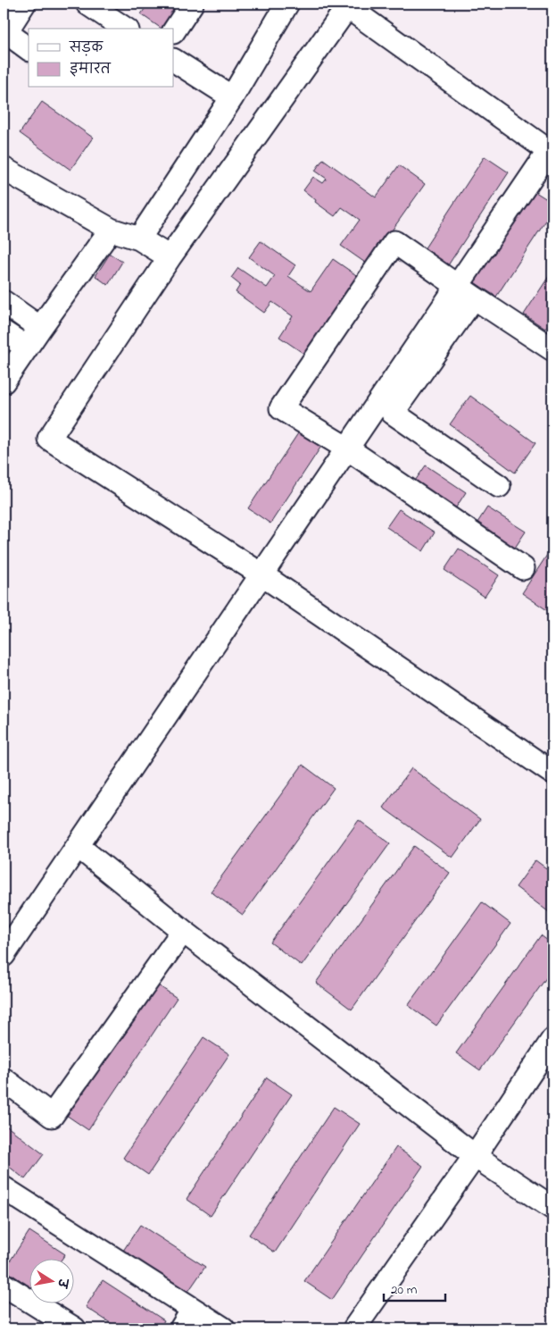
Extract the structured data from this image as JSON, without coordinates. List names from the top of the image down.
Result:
{
  "legend": ["सड़क", "इमारत"],
  "scale_bar": "20 m",
  "north": "right"
}
